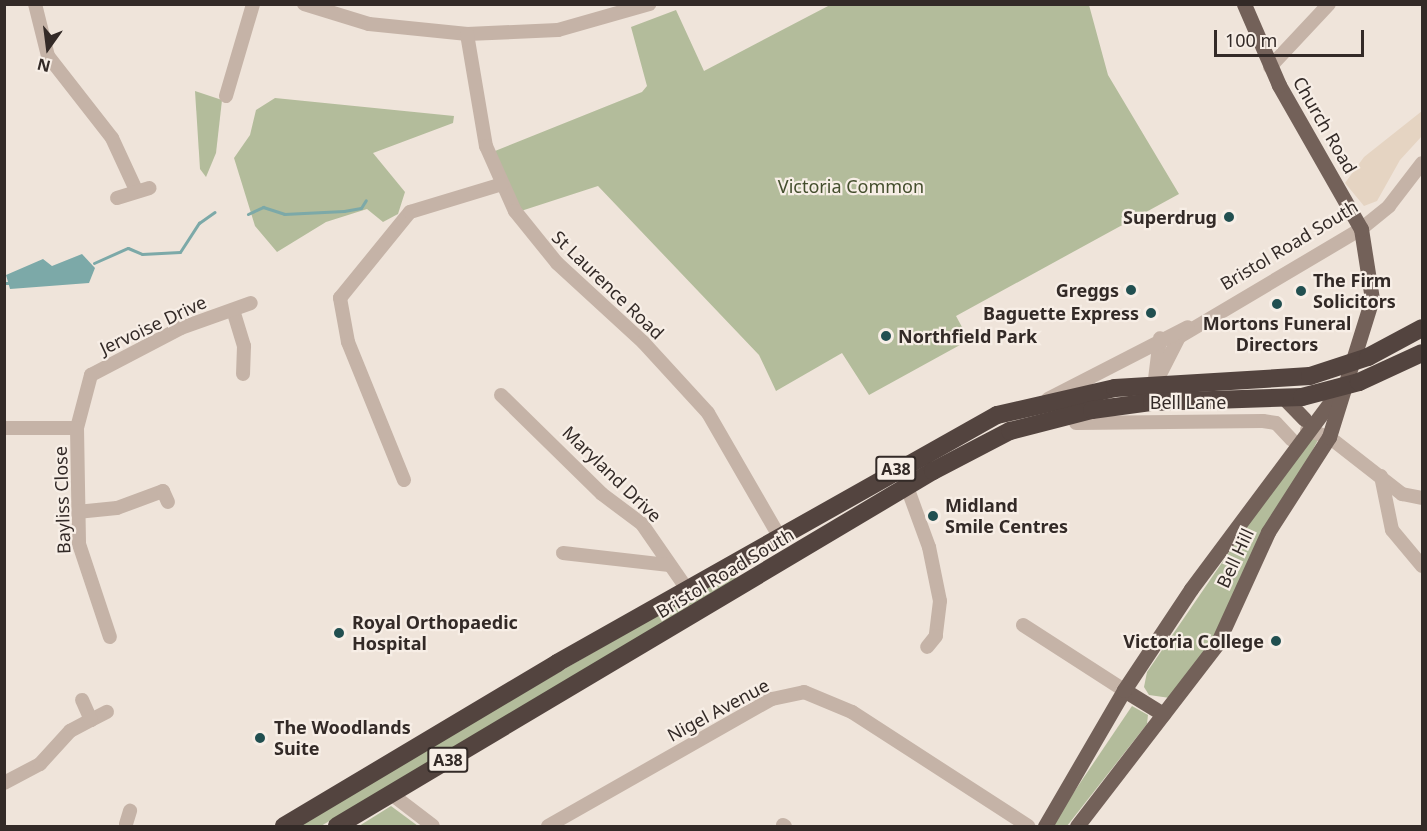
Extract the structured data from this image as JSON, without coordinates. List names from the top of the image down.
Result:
{
  "streets": {
    "highway": ["Bristol Road South", "A38"],
    "main road": ["Church Road", "Bell Hill"],
    "street": [
      "St Laurence Road",
      "Jervoise Drive",
      "Bell Lane",
      "Maryland Drive",
      "Bayliss Close",
      "Nigel Avenue"
    ]
  },
  "crossings": [
    ["Church Road", "Bristol Road South"],
    ["Bristol Road South", "St Laurence Road"],
    ["Bristol Road South", "A38"],
    ["Bristol Road South", "Maryland Drive"],
    ["Jervoise Drive", "Bayliss Close"],
    ["Bell Lane", "Bell Hill"],
    ["A38", "Bell Hill"]
  ],
  "parks": ["Victoria Common"],
  "places": [
    "Superdrug",
    "Greggs",
    "The Firm Solicitors",
    "Mortons Funeral Directors",
    "Baguette Express",
    "Northfield Park",
    "Midland Smile Centres",
    "Royal Orthopaedic Hospital",
    "Victoria College",
    "The Woodlands Suite"
  ],
  "scale_bar": "100 m",
  "north": "bottom"
}
